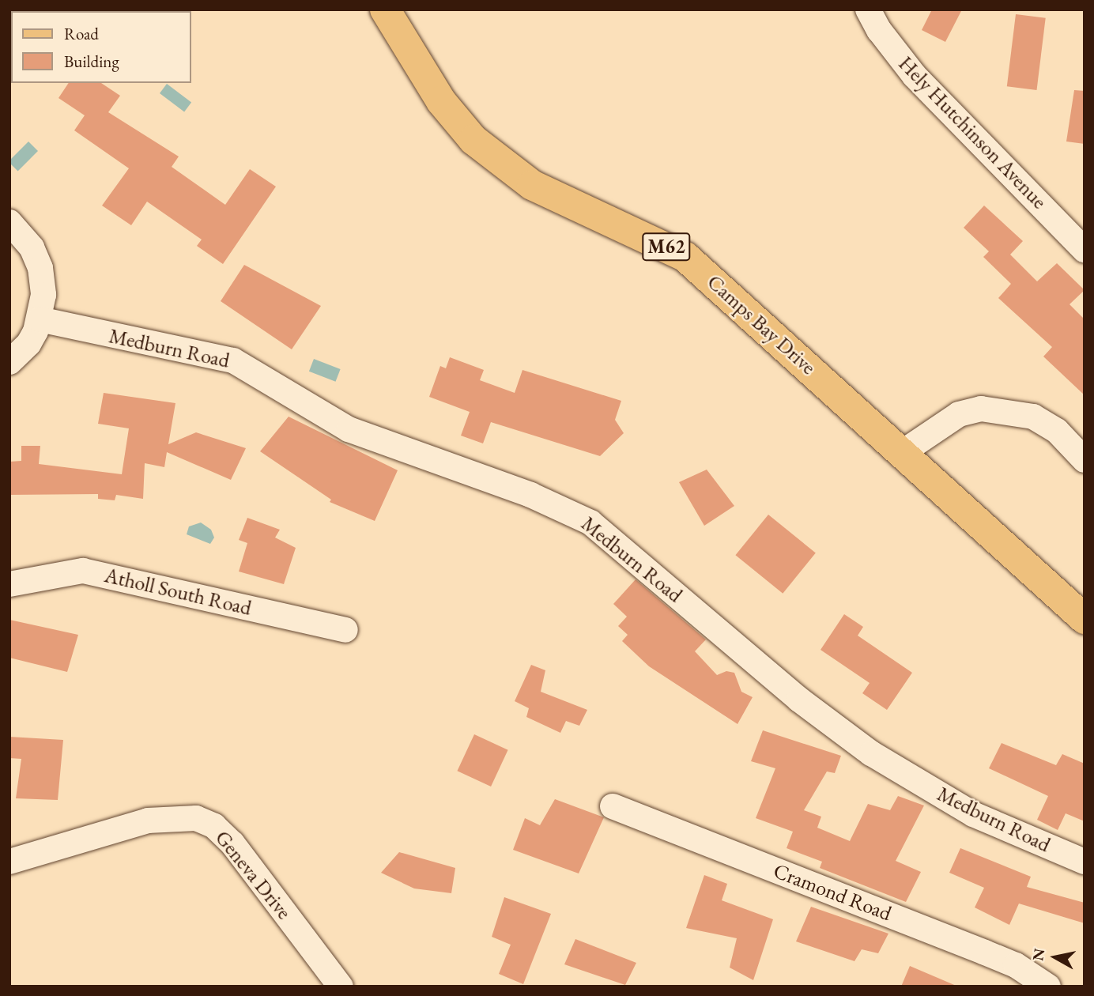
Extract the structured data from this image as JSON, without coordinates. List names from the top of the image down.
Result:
{
  "streets": {
    "main road": ["M62", "Camps Bay Drive"],
    "street": [
      "Hely Hutchinson Avenue",
      "Medburn Road",
      "Atholl South Road",
      "Geneva Drive",
      "Cramond Road"
    ]
  },
  "legend": ["Road", "Building"],
  "north": "left"
}
